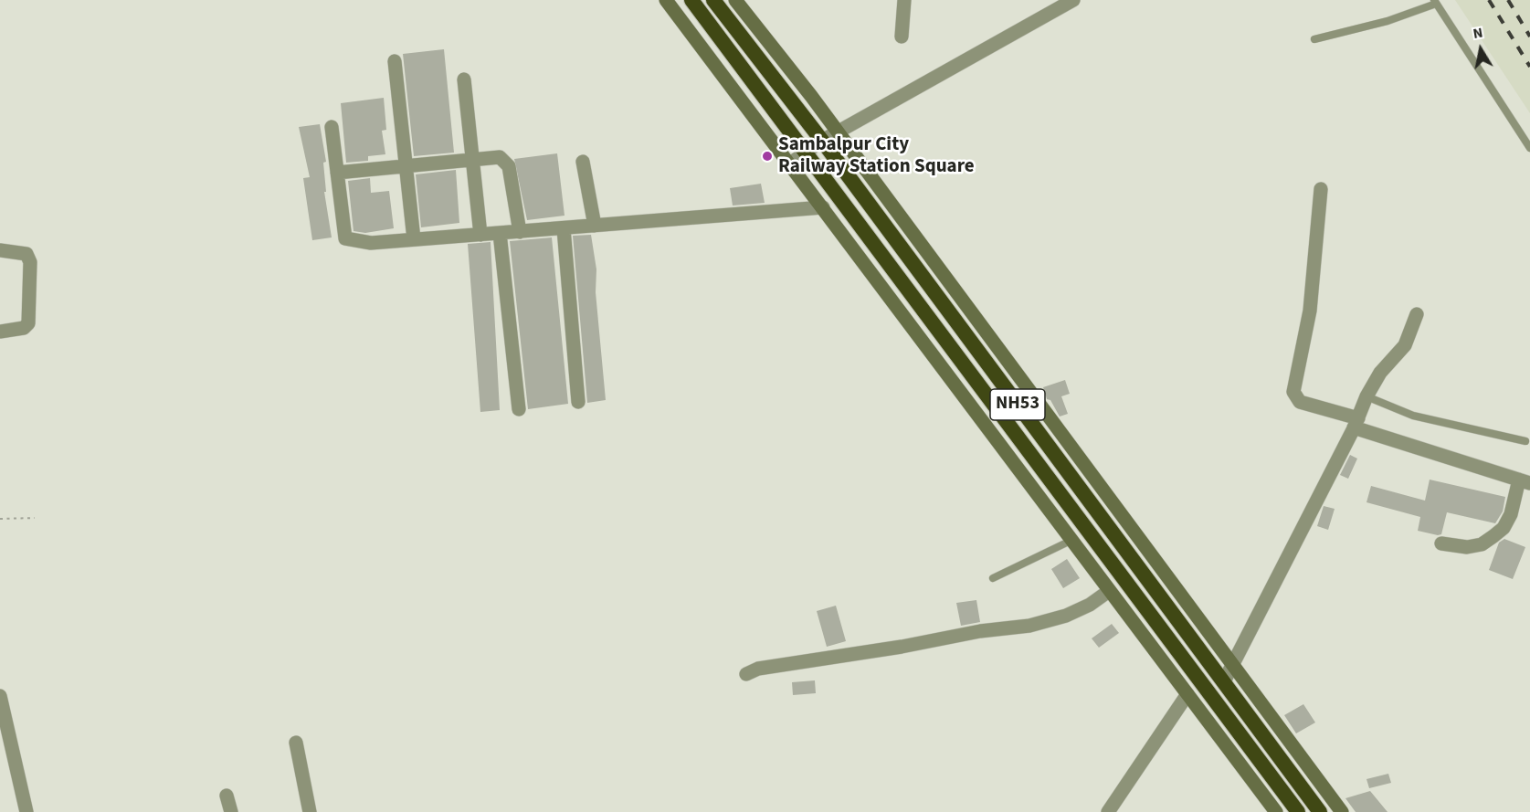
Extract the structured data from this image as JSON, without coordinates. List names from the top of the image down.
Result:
{
  "streets": {
    "highway": ["NH53"]
  },
  "places": ["Sambalpur City Railway Station Square"],
  "north": "top"
}
